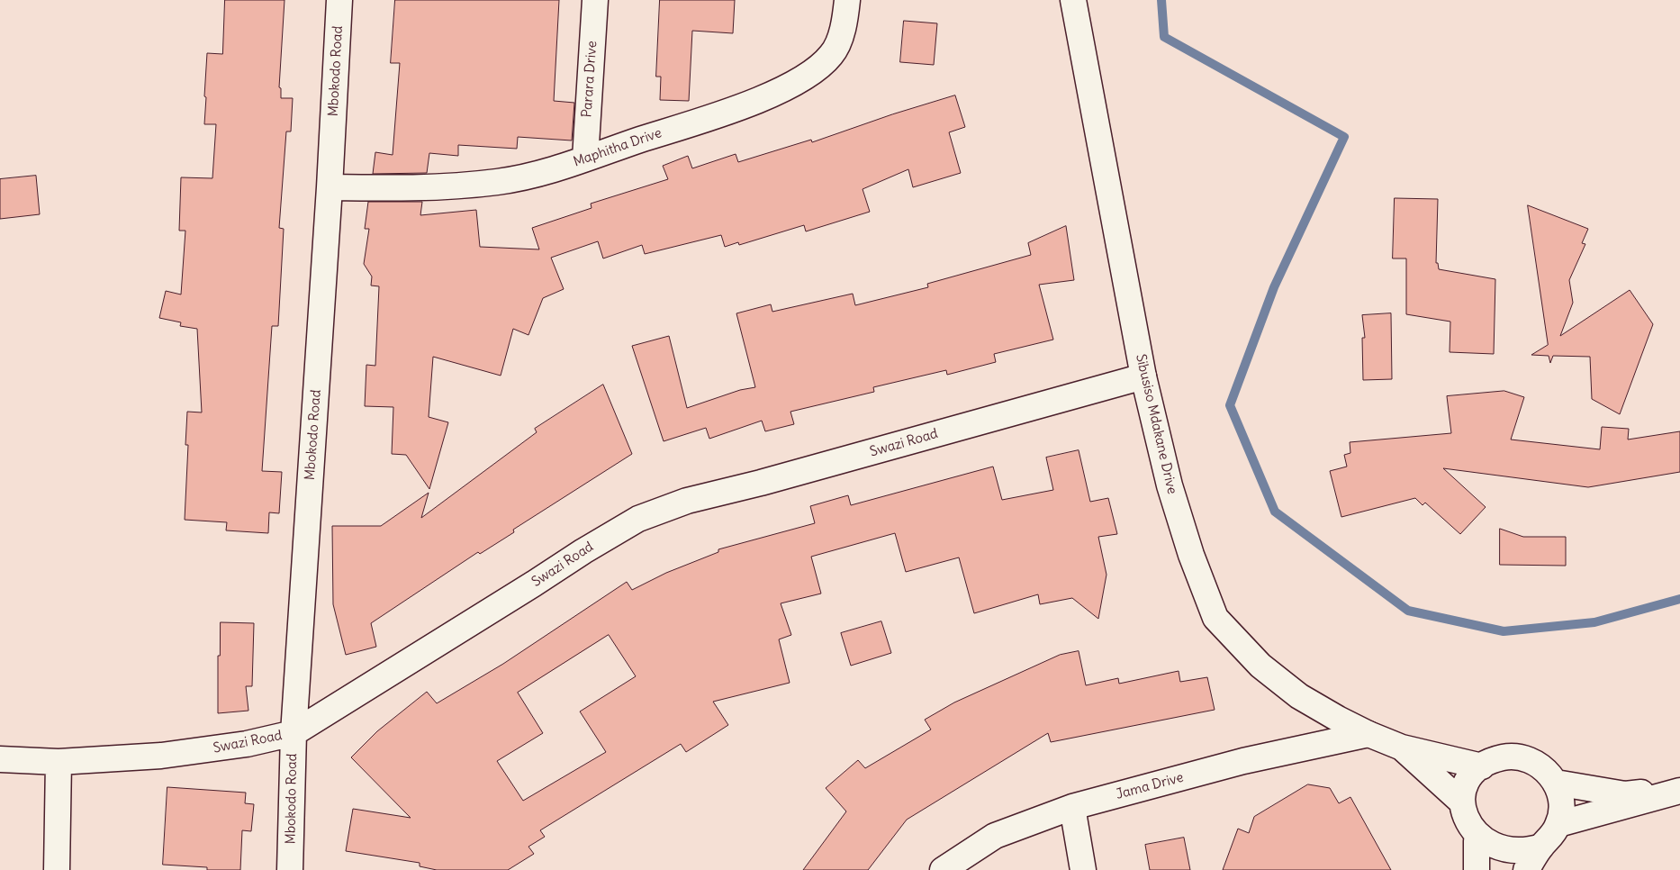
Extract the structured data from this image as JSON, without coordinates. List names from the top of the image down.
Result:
{
  "streets": {
    "street": [
      "Mbokodo Road",
      "Parara Drive",
      "Maphitha Drive",
      "Sibusiso Mdakane Drive",
      "Swazi Road",
      "Jama Drive"
    ]
  },
  "crossings": [
    ["Mbokodo Road", "Maphitha Drive"],
    ["Mbokodo Road", "Swazi Road"],
    ["Parara Drive", "Maphitha Drive"],
    ["Sibusiso Mdakane Drive", "Swazi Road"],
    ["Sibusiso Mdakane Drive", "Jama Drive"]
  ]
}
